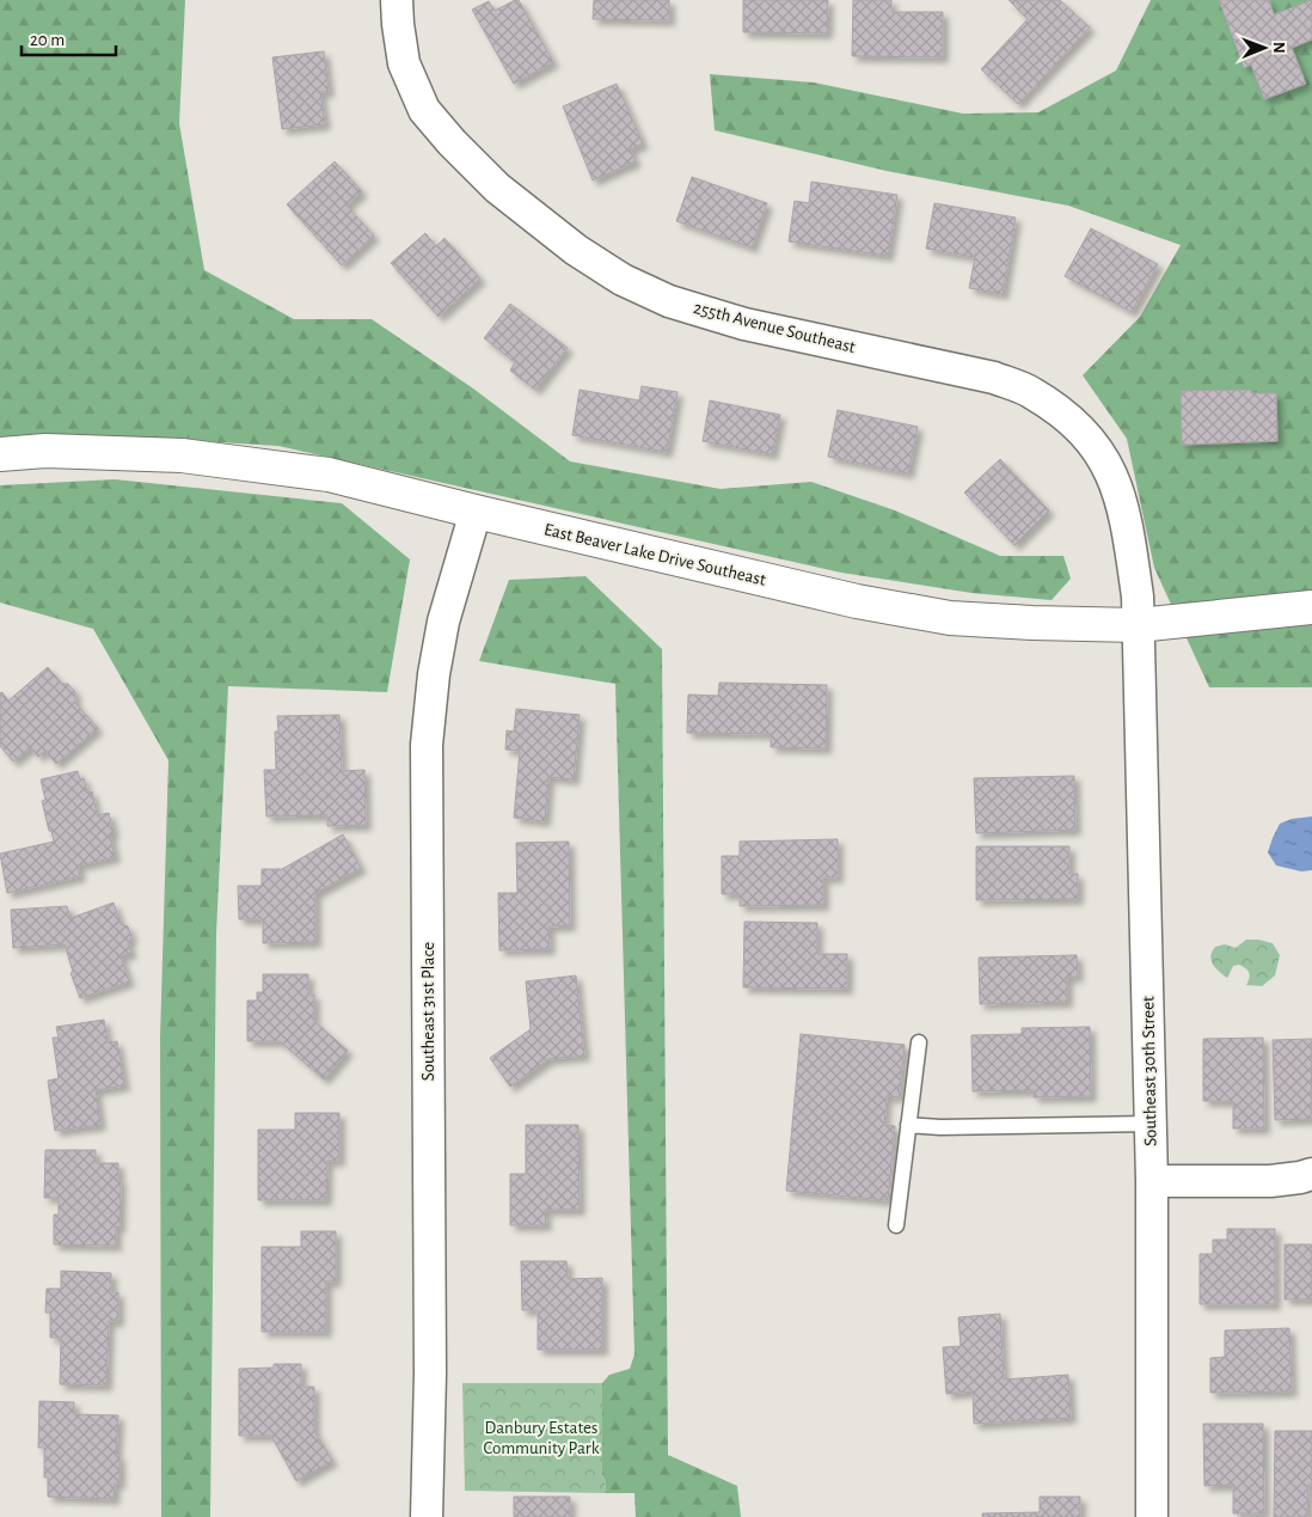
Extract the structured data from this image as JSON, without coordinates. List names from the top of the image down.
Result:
{
  "streets": {
    "street": [
      "255th Avenue Southeast",
      "East Beaver Lake Drive Southeast",
      "Southeast 31st Place",
      "Southeast 30th Street"
    ]
  },
  "crossings": [
    ["255th Avenue Southeast", "East Beaver Lake Drive Southeast"],
    ["255th Avenue Southeast", "Southeast 30th Street"],
    ["East Beaver Lake Drive Southeast", "Southeast 31st Place"],
    ["East Beaver Lake Drive Southeast", "Southeast 30th Street"]
  ],
  "parks": ["Danbury Estates Community Park"],
  "scale_bar": "20 m",
  "north": "right"
}
